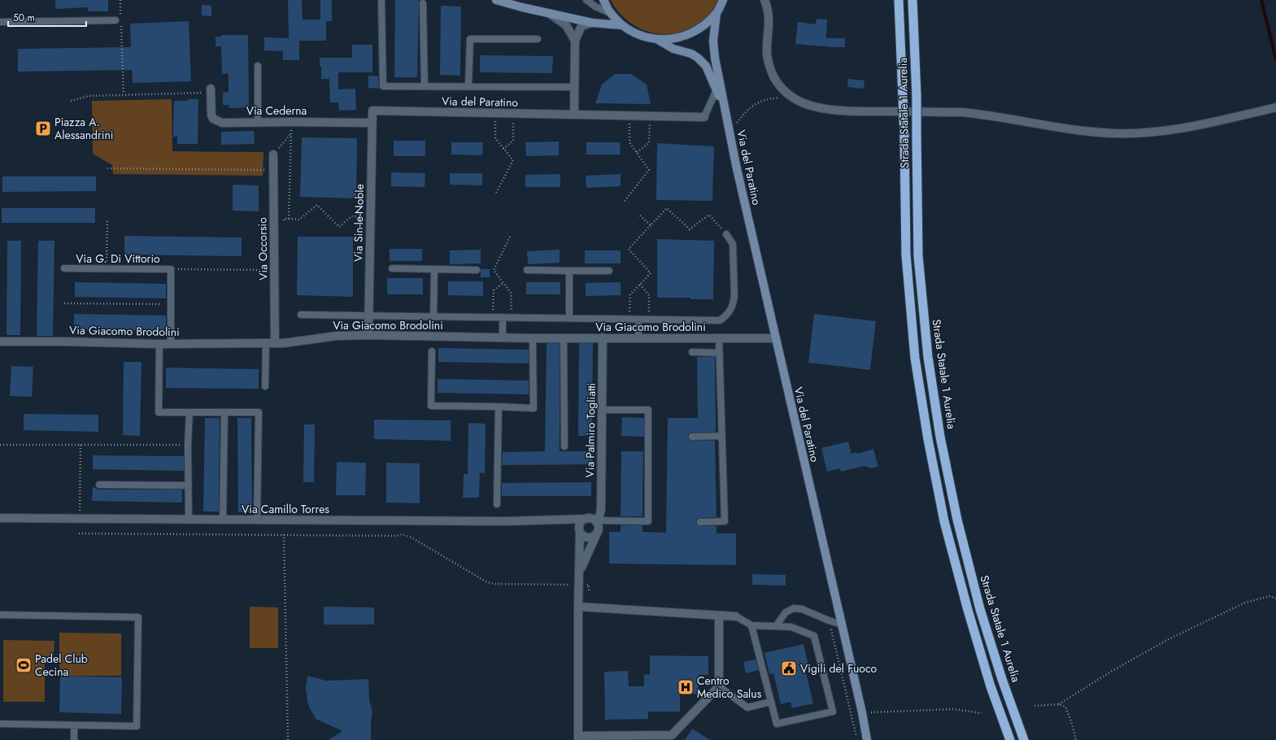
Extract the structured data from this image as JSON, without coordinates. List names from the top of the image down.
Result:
{
  "streets": {
    "highway": ["Strada Statale 1 Aurelia"],
    "main road": ["Via del Paratino"],
    "street": [
      "Via Cederna",
      "Via Sin-le-Noble",
      "Via Occorsio",
      "Via Giacomo Brodolini",
      "Via Palmiro Togliatti",
      "Via Camillo Torres"
    ],
    "lane": ["Via G. Di Vittorio"]
  },
  "crossings": [
    ["Via del Paratino", "Via Sin-le-Noble"],
    ["Via del Paratino", "Via Giacomo Brodolini"],
    ["Via Cederna", "Via Sin-le-Noble"],
    ["Via Sin-le-Noble", "Via Giacomo Brodolini"],
    ["Via Occorsio", "Via G. Di Vittorio"],
    ["Via Occorsio", "Via Giacomo Brodolini"],
    ["Via G. Di Vittorio", "Via Giacomo Brodolini"],
    ["Via Giacomo Brodolini", "Via Palmiro Togliatti"],
    ["Via Palmiro Togliatti", "Via Camillo Torres"]
  ],
  "places": {
    "parking": ["Piazza A. Alessandrini"],
    "sports": ["Padel Club Cecina"],
    "public building": ["Vigili del Fuoco"],
    "hospital": ["Centro Medico Salus"]
  },
  "scale_bar": "50 m"
}
